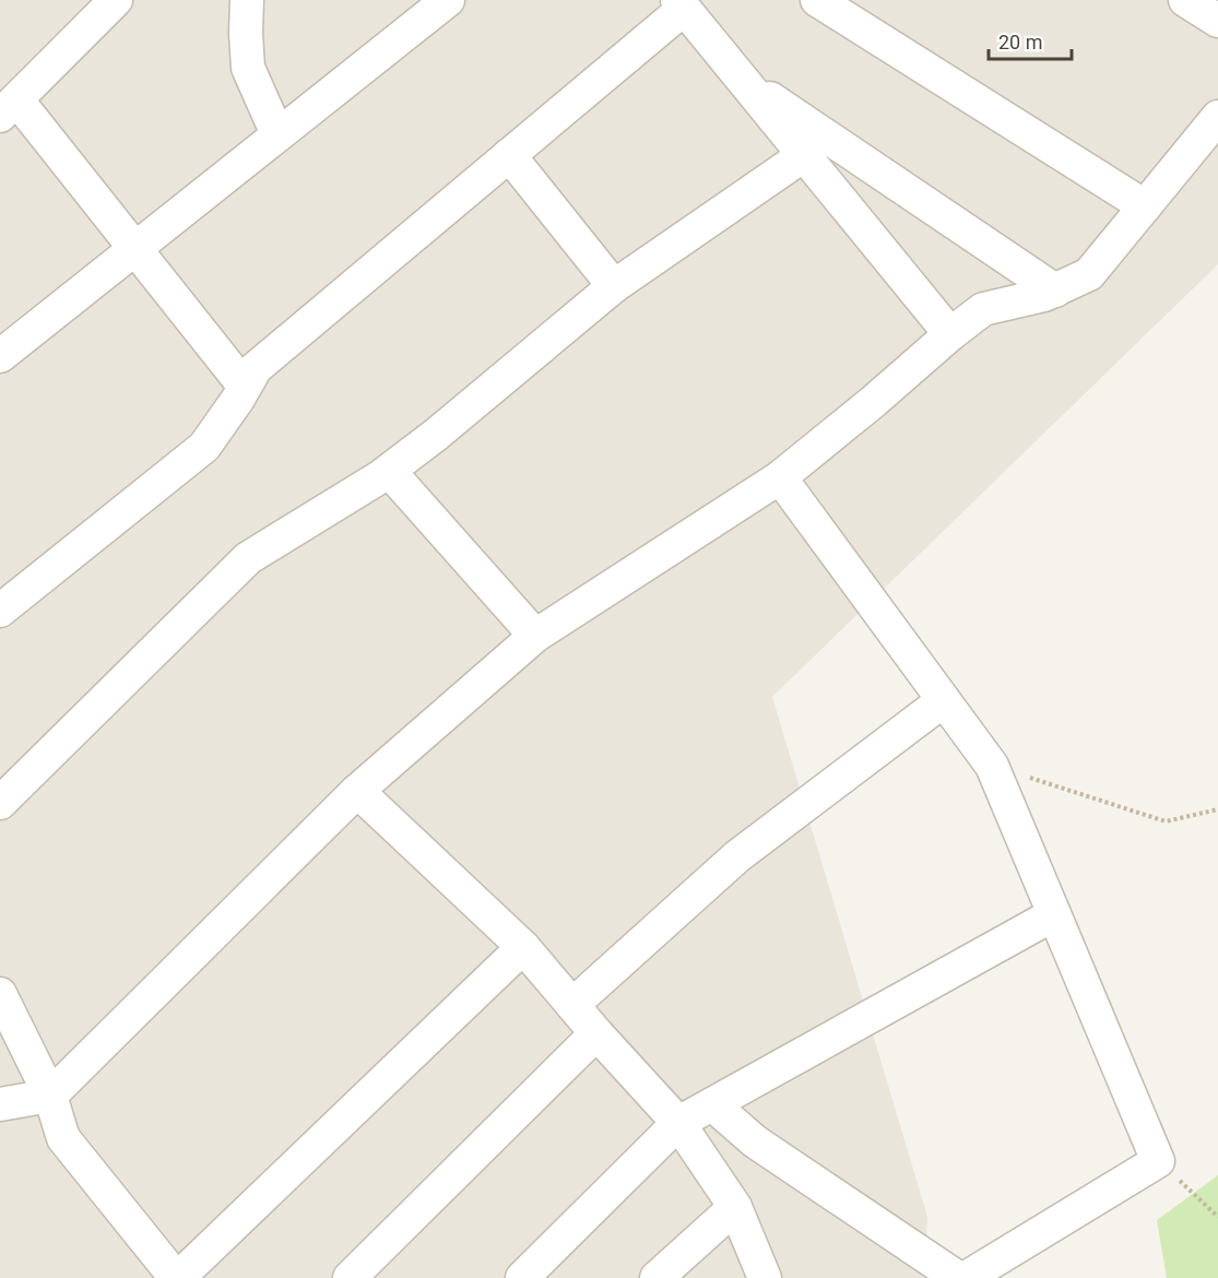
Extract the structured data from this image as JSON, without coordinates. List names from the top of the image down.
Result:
{
  "scale_bar": "20 m"
}
